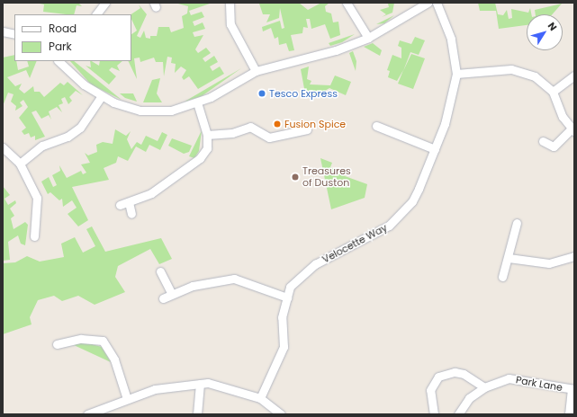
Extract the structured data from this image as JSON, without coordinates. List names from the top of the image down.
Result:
{
  "streets": {
    "street": ["Velocette Way", "Park Lane"]
  },
  "places": ["Tesco Express", "Fusion Spice", "Treasures of Duston"],
  "legend": ["Road", "Park"],
  "north": "top right"
}
